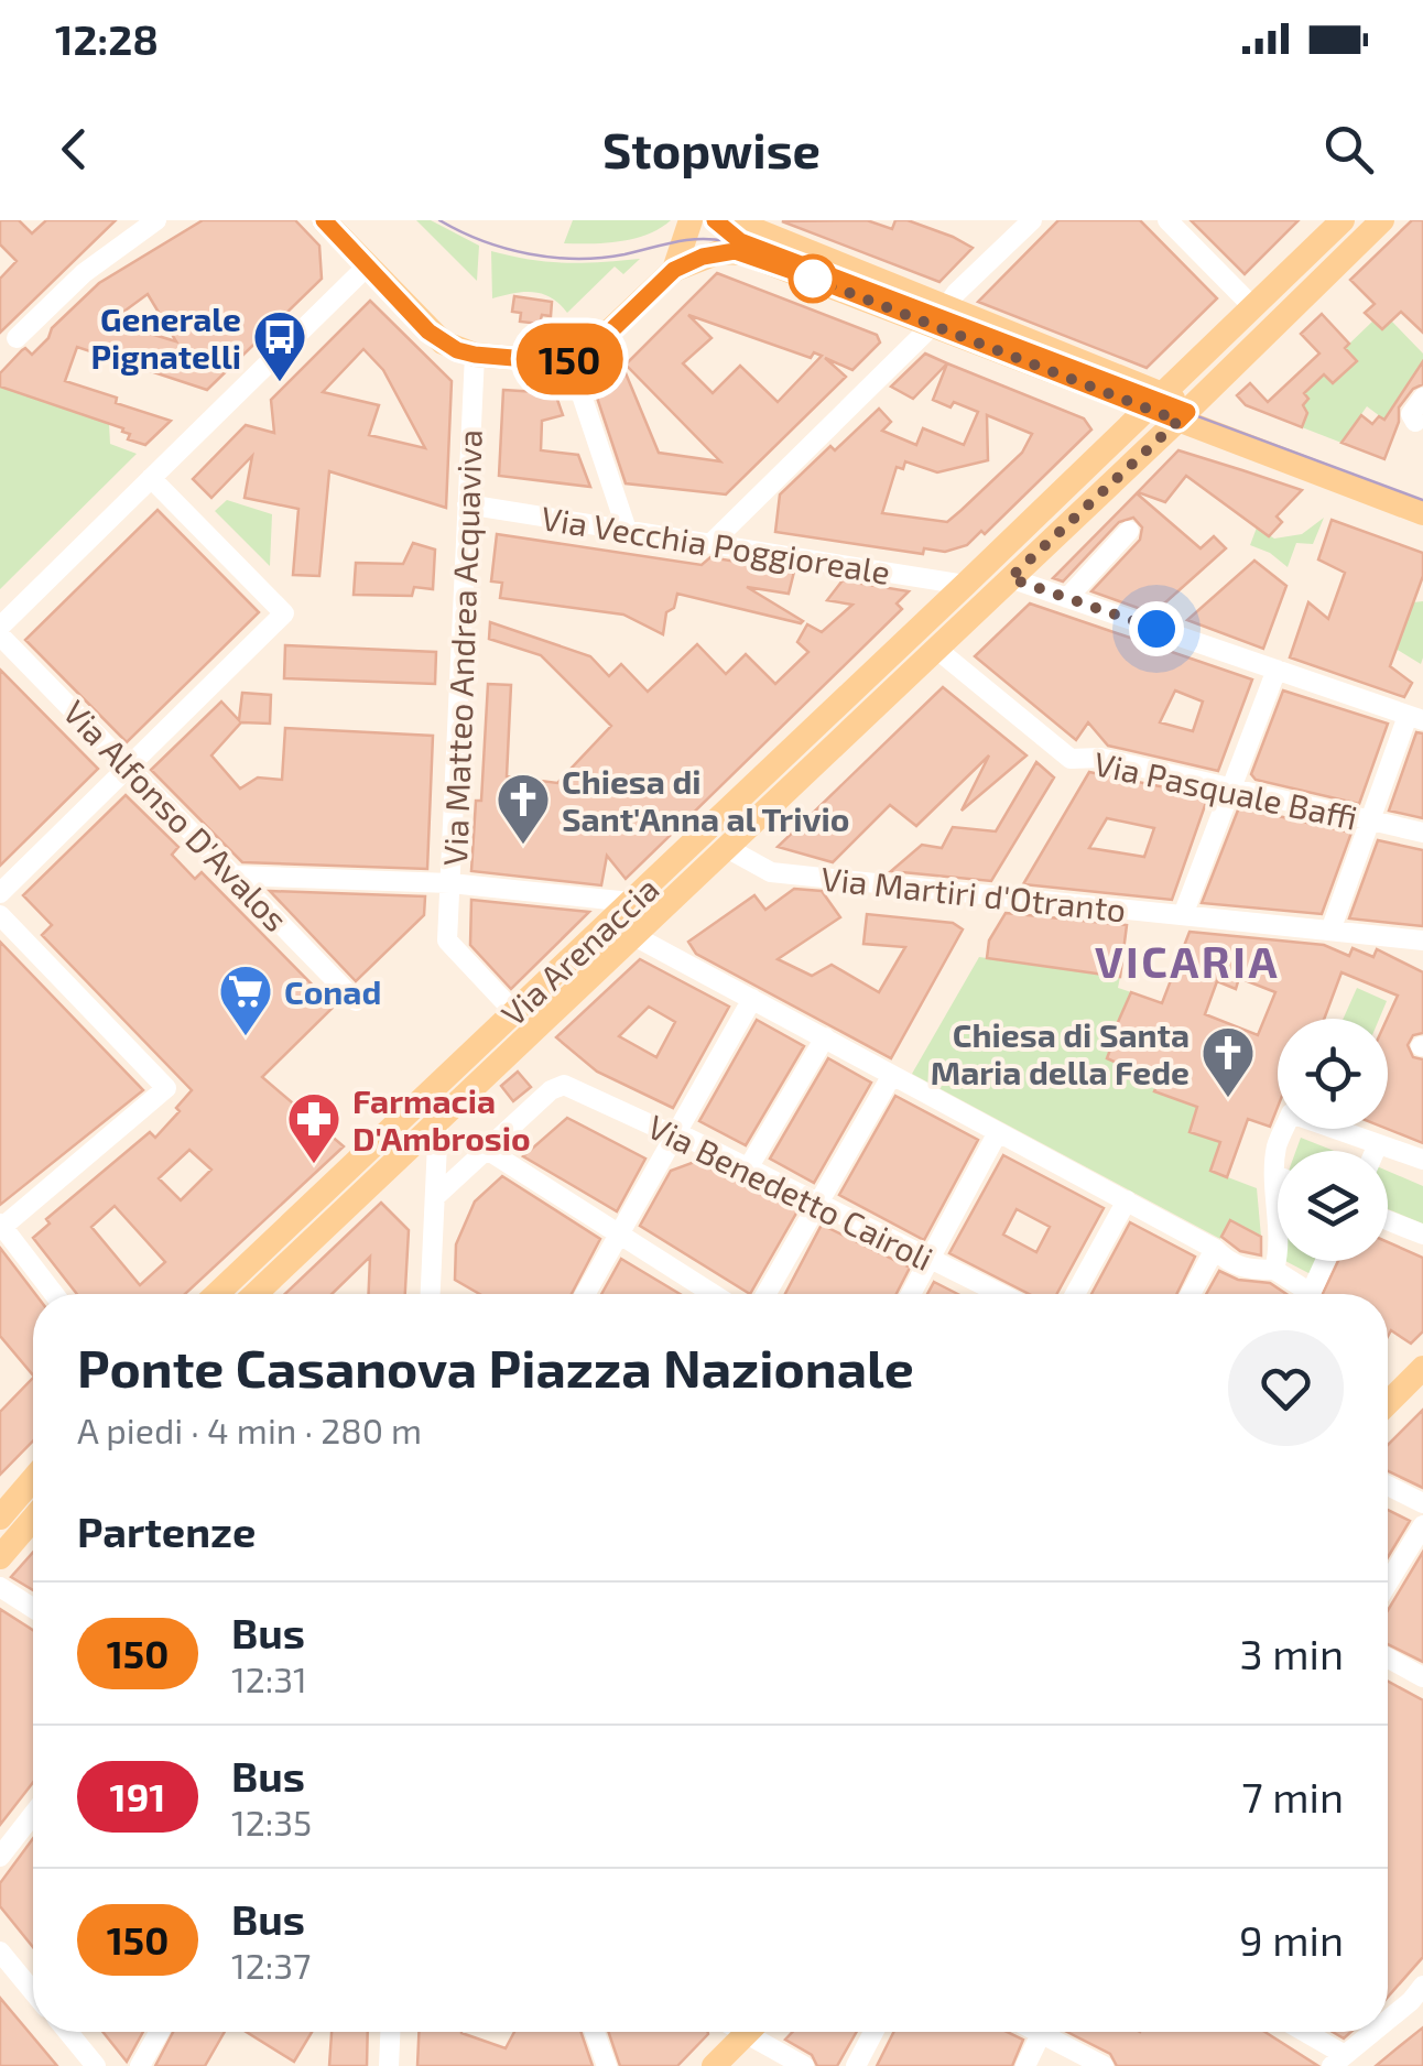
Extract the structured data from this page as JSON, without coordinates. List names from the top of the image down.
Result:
{
  "streets": {
    "main road": ["Via Arenaccia"],
    "street": [
      "Via Vecchia Poggioreale",
      "Via Matteo Andrea Acquaviva",
      "Via Pasquale Baffi",
      "Via Alfonso D'Avalos",
      "Via Martiri d'Otranto",
      "Via Benedetto Cairoli"
    ]
  },
  "crossings": [
    ["Via Vecchia Poggioreale", "Via Matteo Andrea Acquaviva"],
    ["Via Vecchia Poggioreale", "Via Arenaccia"],
    ["Via Matteo Andrea Acquaviva", "Via Arenaccia"],
    ["Via Pasquale Baffi", "Via Arenaccia"],
    ["Via Martiri d'Otranto", "Via Arenaccia"]
  ],
  "districts": ["VICARIA"],
  "places": {
    "bus stop": ["Generale Pignatelli"],
    "church": ["Chiesa di Sant'Anna al Trivio", "Chiesa di Santa Maria della Fede"],
    "supermarket": ["Conad"],
    "pharmacy": ["Farmacia D'Ambrosio"]
  },
  "lines": ["bus line 150"],
  "page": {
    "status": "12:28",
    "header": "Stopwise",
    "on_map": "150",
    "heading": [
      ["Ponte Casanova Piazza Nazionale", "A piedi · 4 min · 280 m"],
      "Partenze"
    ],
    "list": [
      {
        "mark": "150",
        "name": "Bus",
        "note": "12:31",
        "value": "3 min"
      },
      {
        "mark": "191",
        "name": "Bus",
        "note": "12:35",
        "value": "7 min"
      },
      {
        "mark": "150",
        "name": "Bus",
        "note": "12:37",
        "value": "9 min"
      }
    ]
  }
}
